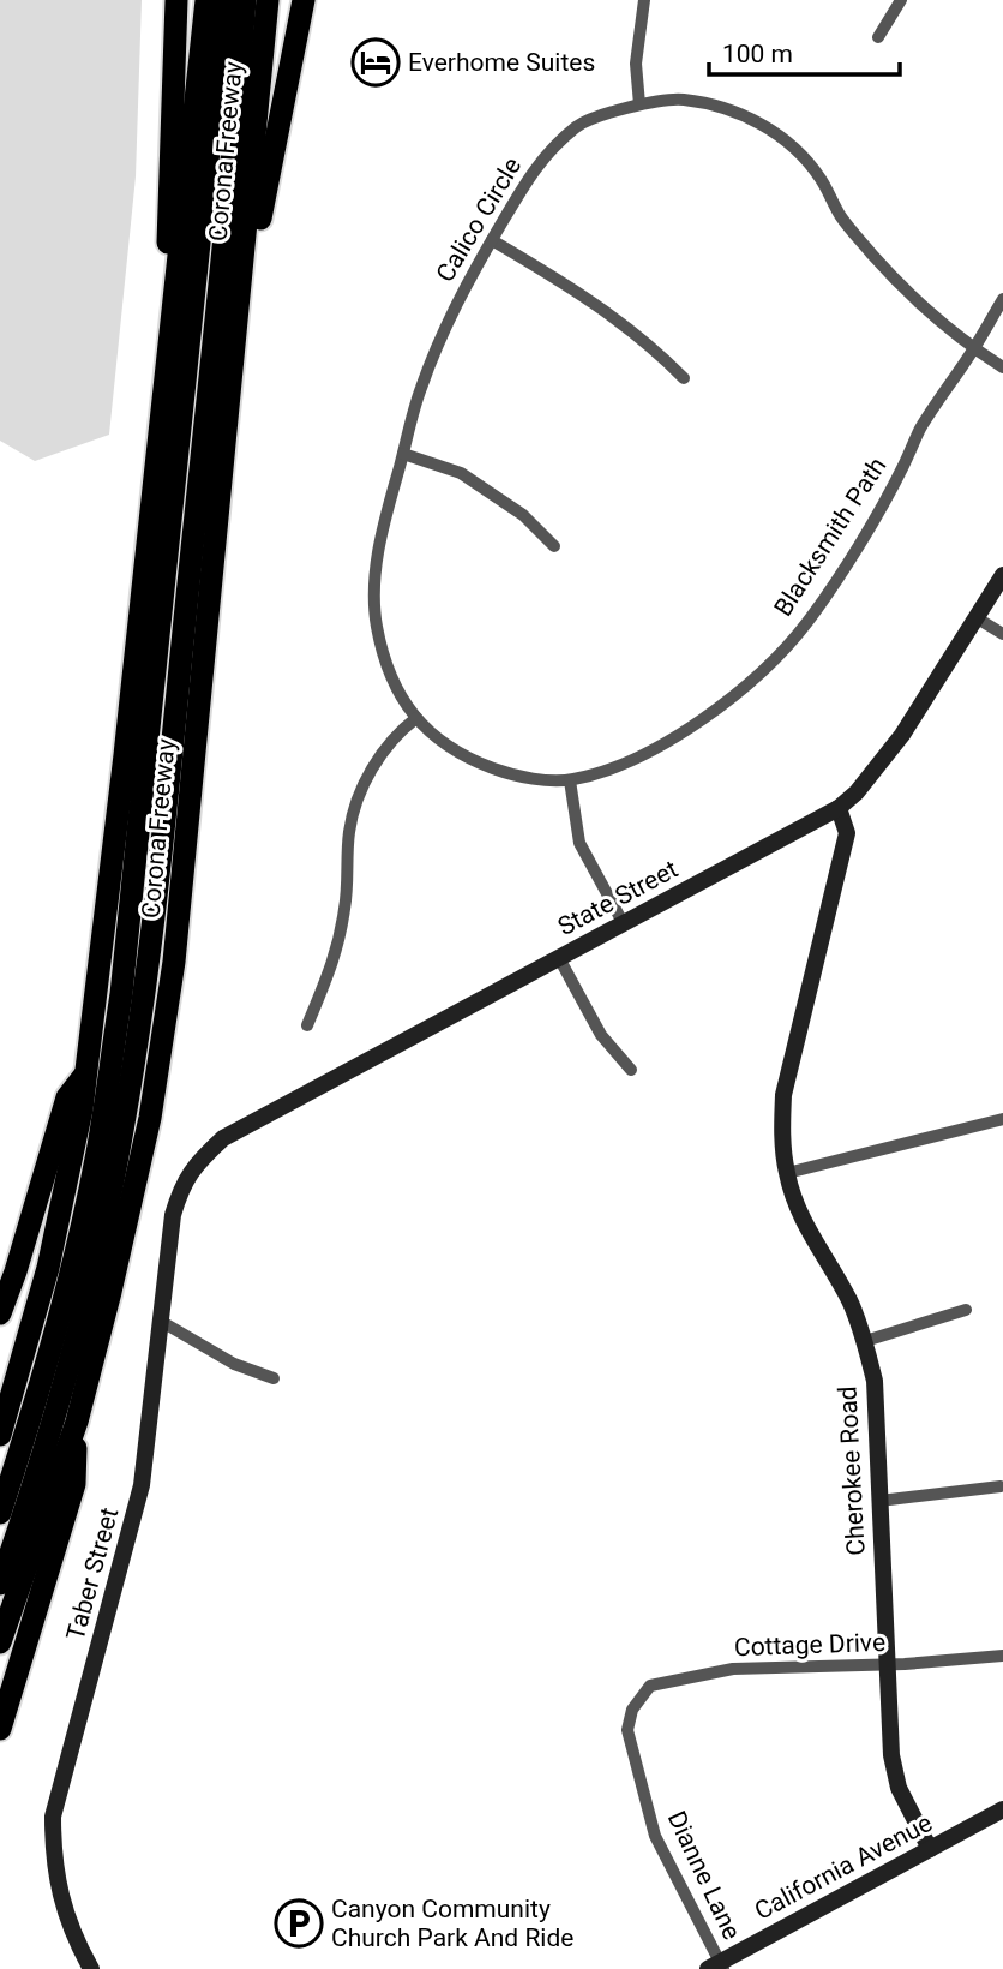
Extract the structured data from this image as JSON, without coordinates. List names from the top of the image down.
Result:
{
  "streets": {
    "highway": ["Corona Freeway"],
    "street": [
      "Calico Circle",
      "Blacksmith Path",
      "State Street",
      "Cherokee Road",
      "Taber Street",
      "Cottage Drive",
      "California Avenue",
      "Dianne Lane"
    ]
  },
  "crossings": [
    ["Calico Circle", "Blacksmith Path"],
    ["State Street", "Cherokee Road"],
    ["State Street", "Taber Street"],
    ["Cherokee Road", "Cottage Drive"],
    ["Cherokee Road", "California Avenue"],
    ["Cottage Drive", "Dianne Lane"],
    ["California Avenue", "Dianne Lane"]
  ],
  "places": {
    "hotel": ["Everhome Suites"],
    "parking": ["Canyon Community Church Park And Ride"]
  },
  "scale_bar": "100 m"
}
